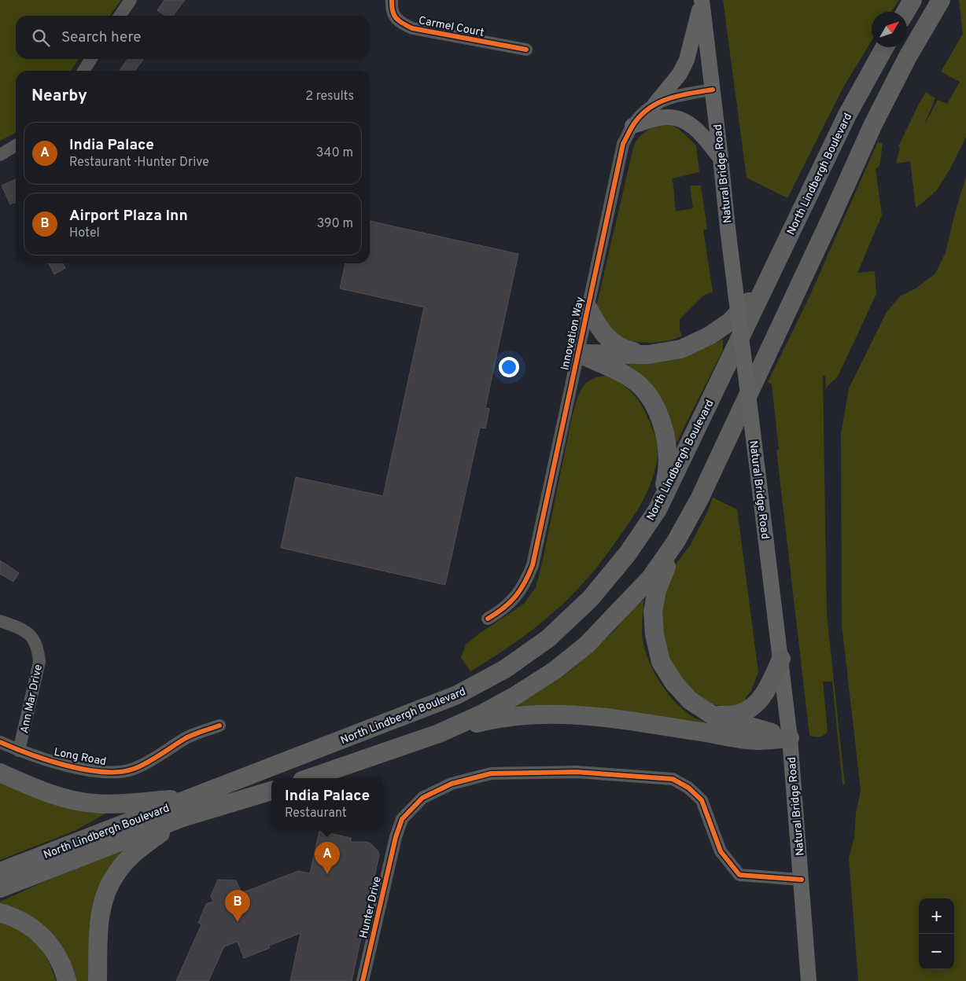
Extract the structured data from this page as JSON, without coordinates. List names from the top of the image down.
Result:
{
  "streets": {
    "highway": ["North Lindbergh Boulevard"],
    "main road": ["Natural Bridge Road"],
    "street": [
      "Carmel Court",
      "Innovation Way",
      "Ann Mar Drive",
      "Long Road",
      "Hunter Drive"
    ]
  },
  "crossings": [
    ["Natural Bridge Road", "Innovation Way"],
    ["Natural Bridge Road", "Hunter Drive"],
    ["Ann Mar Drive", "Long Road"]
  ],
  "north": "top right",
  "page": {
    "search": "Search here",
    "heading": ["Nearby", "2 results"],
    "list": [
      {
        "mark": "A",
        "name": "India Palace",
        "note": "Restaurant · Hunter Drive",
        "value": "340 m"
      },
      {
        "mark": "B",
        "name": "Airport Plaza Inn",
        "note": "Hotel",
        "value": "390 m"
      }
    ],
    "popup": ["India Palace", "Restaurant"],
    "pins": ["A", "B"],
    "map_buttons": ["+", "−"]
  }
}
